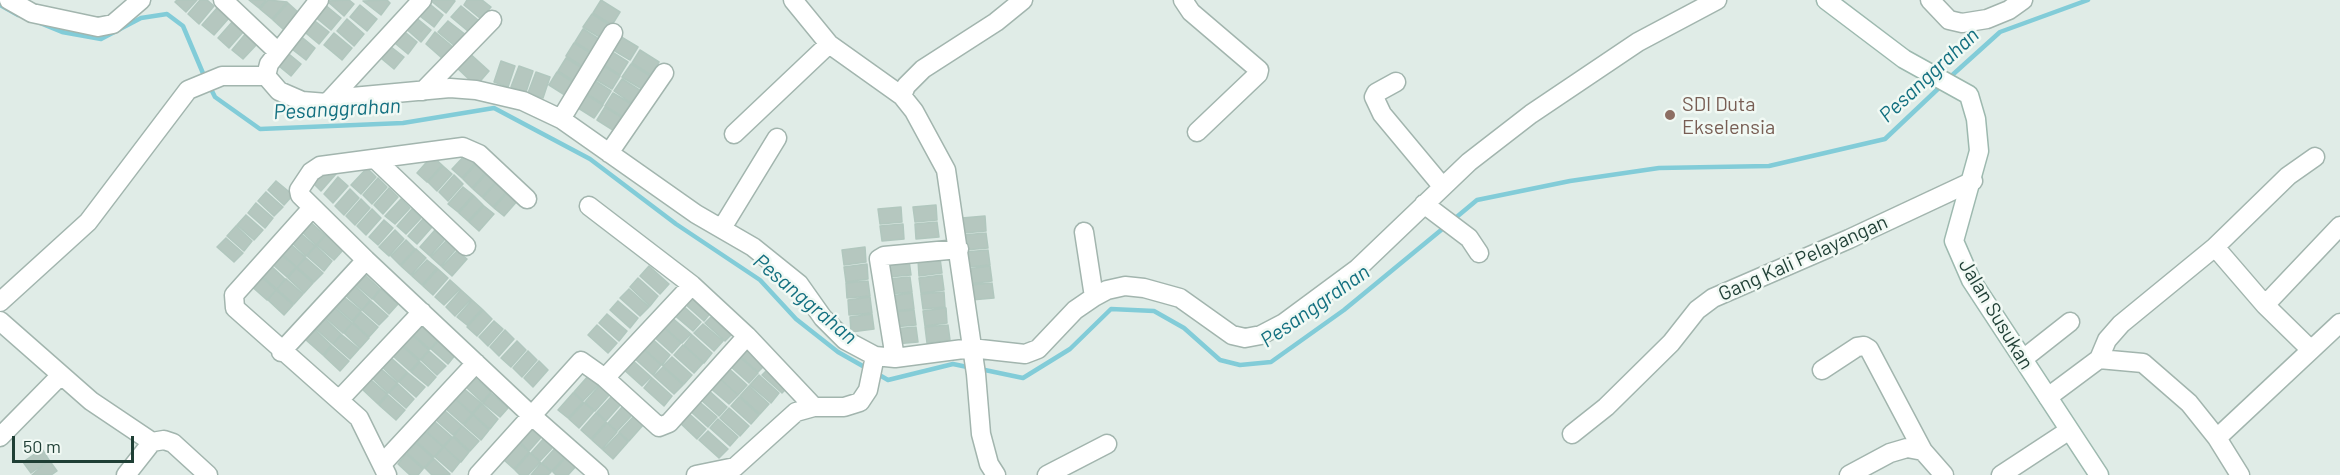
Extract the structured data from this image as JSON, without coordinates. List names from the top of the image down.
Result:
{
  "streets": {
    "street": ["Gang Kali Pelayangan", "Jalan Susukan"]
  },
  "crossings": [
    ["Gang Kali Pelayangan", "Jalan Susukan"]
  ],
  "water": ["Pesanggrahan"],
  "places": ["SDI Duta Ekselensia"],
  "scale_bar": "50 m"
}
